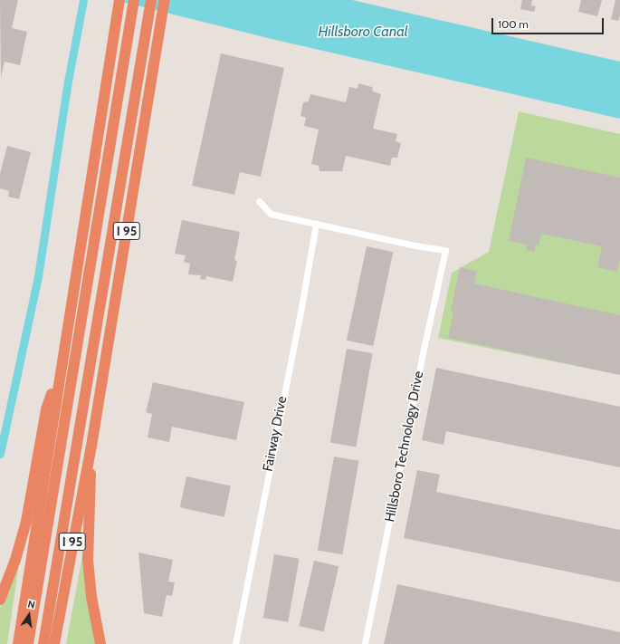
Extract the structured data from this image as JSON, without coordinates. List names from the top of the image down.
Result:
{
  "streets": {
    "highway": ["I 95"],
    "street": ["Fairway Drive", "Hillsboro Technology Drive"]
  },
  "crossings": [
    ["Fairway Drive", "Hillsboro Technology Drive"]
  ],
  "water": ["Hillsboro Canal"],
  "scale_bar": "100 m",
  "north": "top"
}
